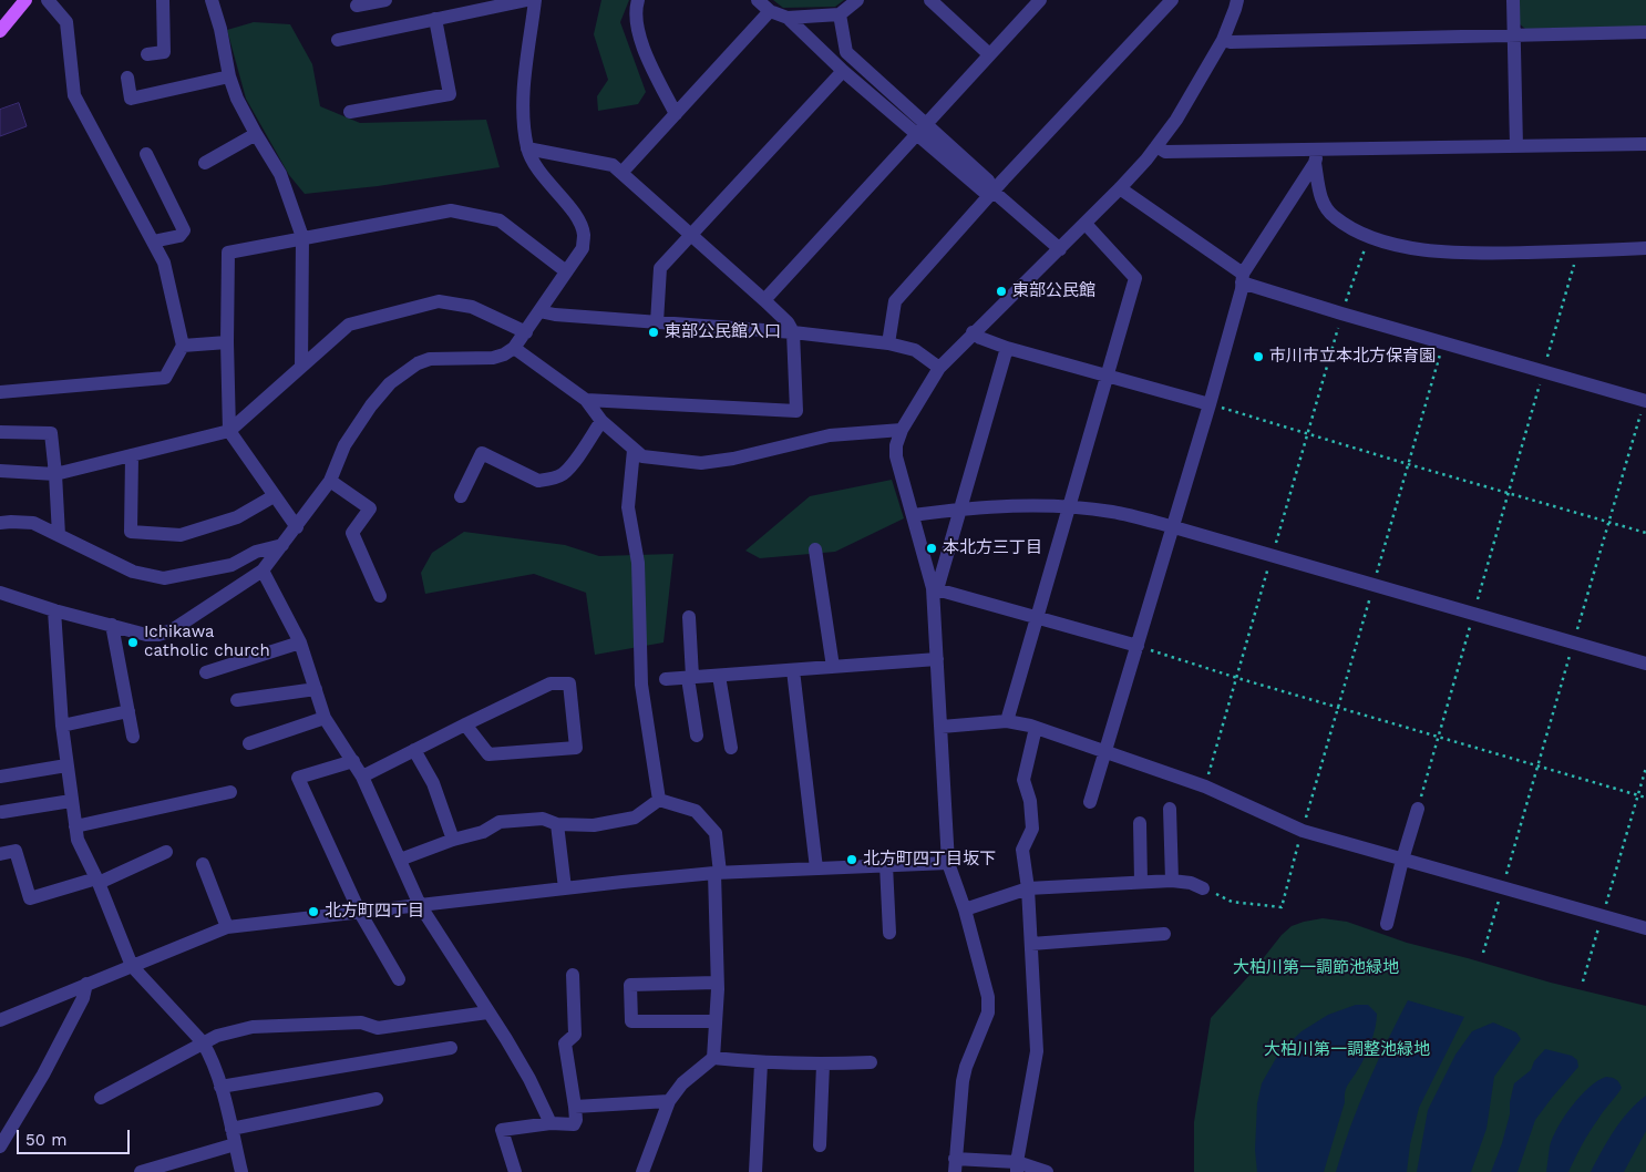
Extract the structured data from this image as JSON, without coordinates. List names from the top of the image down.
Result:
{
  "parks": ["大柏川第一調節池緑地", "大柏川第一調整池緑地"],
  "places": [
    "東部公民館",
    "東部公民館入口",
    "市川市立本北方保育園",
    "本北方三丁目",
    "Ichikawa catholic church",
    "北方町四丁目坂下",
    "北方町四丁目"
  ],
  "scale_bar": "50 m"
}
